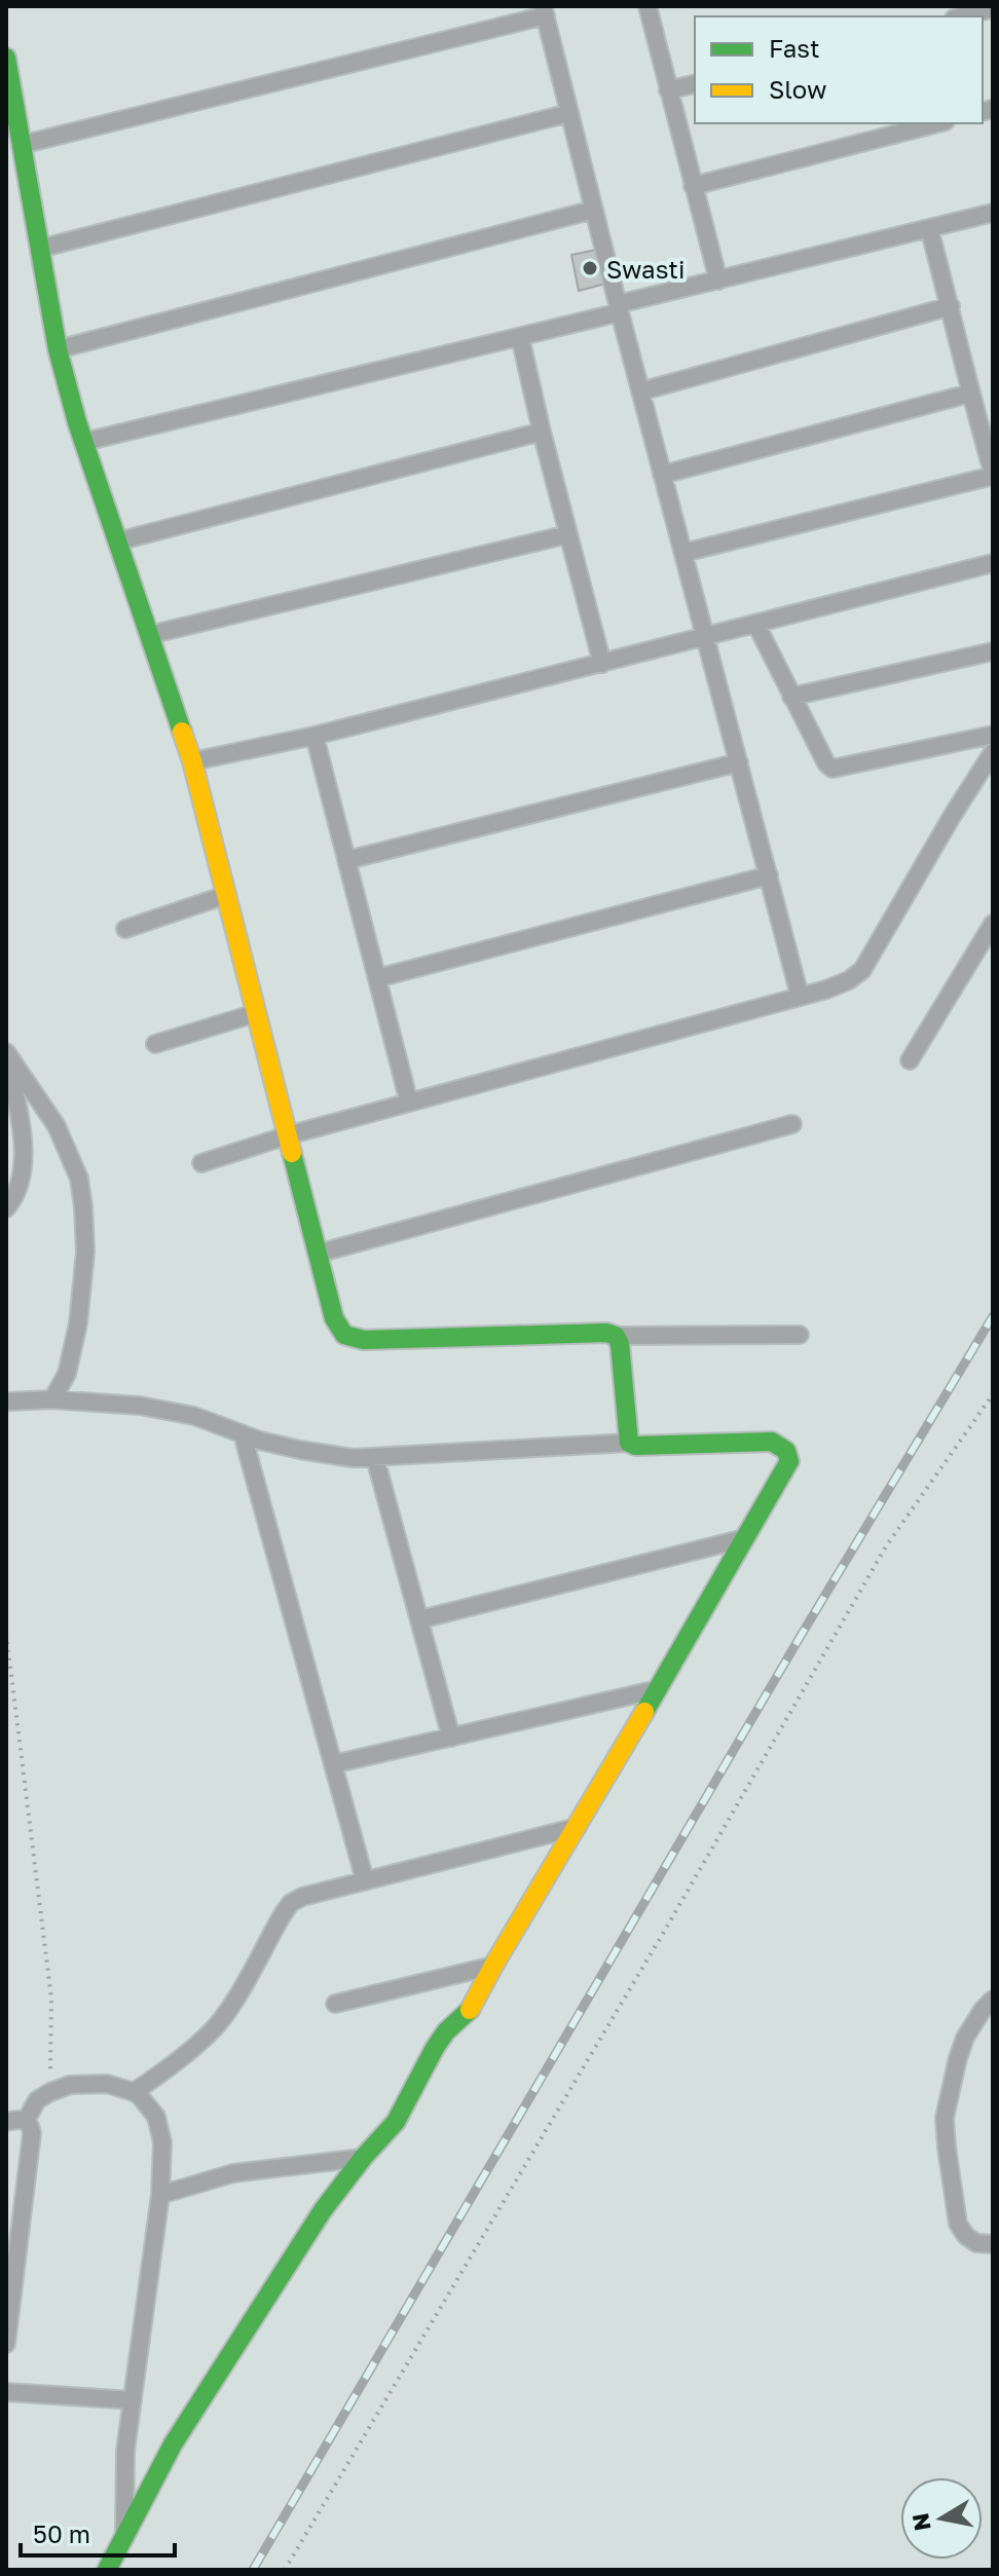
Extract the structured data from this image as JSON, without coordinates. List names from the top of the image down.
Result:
{
  "places": ["Swasti"],
  "legend": ["Fast", "Slow"],
  "scale_bar": "50 m",
  "north": "left"
}
